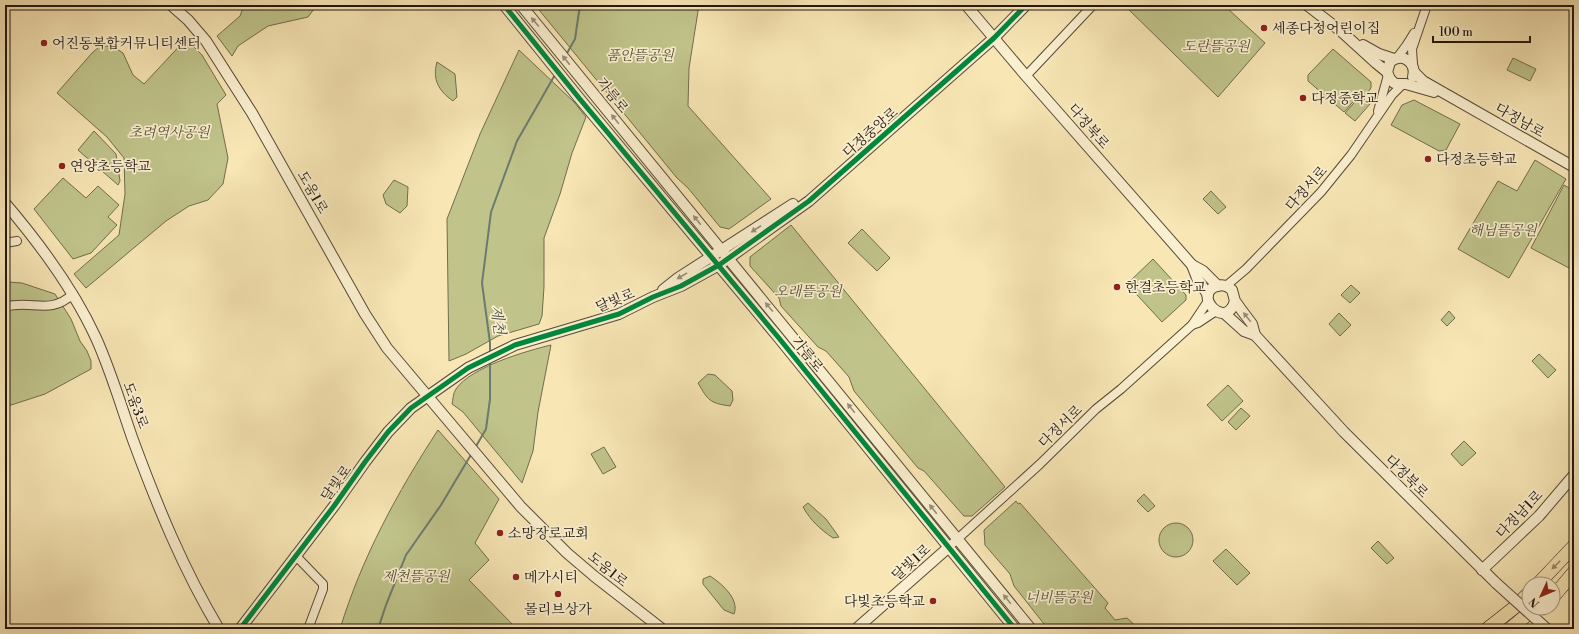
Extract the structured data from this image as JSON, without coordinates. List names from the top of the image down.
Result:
{
  "streets": {
    "street": [
      "가름로",
      "다정남로",
      "다정북로",
      "다정중앙로",
      "다정서로",
      "도움1로",
      "달빛로",
      "도움3로",
      "다정남1로",
      "달빛1로"
    ]
  },
  "crossings": [
    ["가름로", "다정중앙로"],
    ["가름로", "다정서로"],
    ["가름로", "달빛로"],
    ["가름로", "달빛1로"],
    ["다정북로", "다정중앙로"],
    ["다정북로", "다정남1로"],
    ["다정중앙로", "달빛로"],
    ["다정서로", "달빛1로"],
    ["도움1로", "달빛로"]
  ],
  "water": ["제천"],
  "parks": [
    "도란뜰공원",
    "품안뜰공원",
    "초려역사공원",
    "해님뜰공원",
    "오래뜰공원",
    "제천뜰공원",
    "너비뜰공원"
  ],
  "places": [
    "세종다정어린이집",
    "어진동복합커뮤니티센터",
    "다정중학교",
    "다정초등학교",
    "연양초등학교",
    "한결초등학교",
    "소망장로교회",
    "메가시티",
    "몰리브상가",
    "다빛초등학교"
  ],
  "scale_bar": "100 m",
  "north": "bottom left"
}
